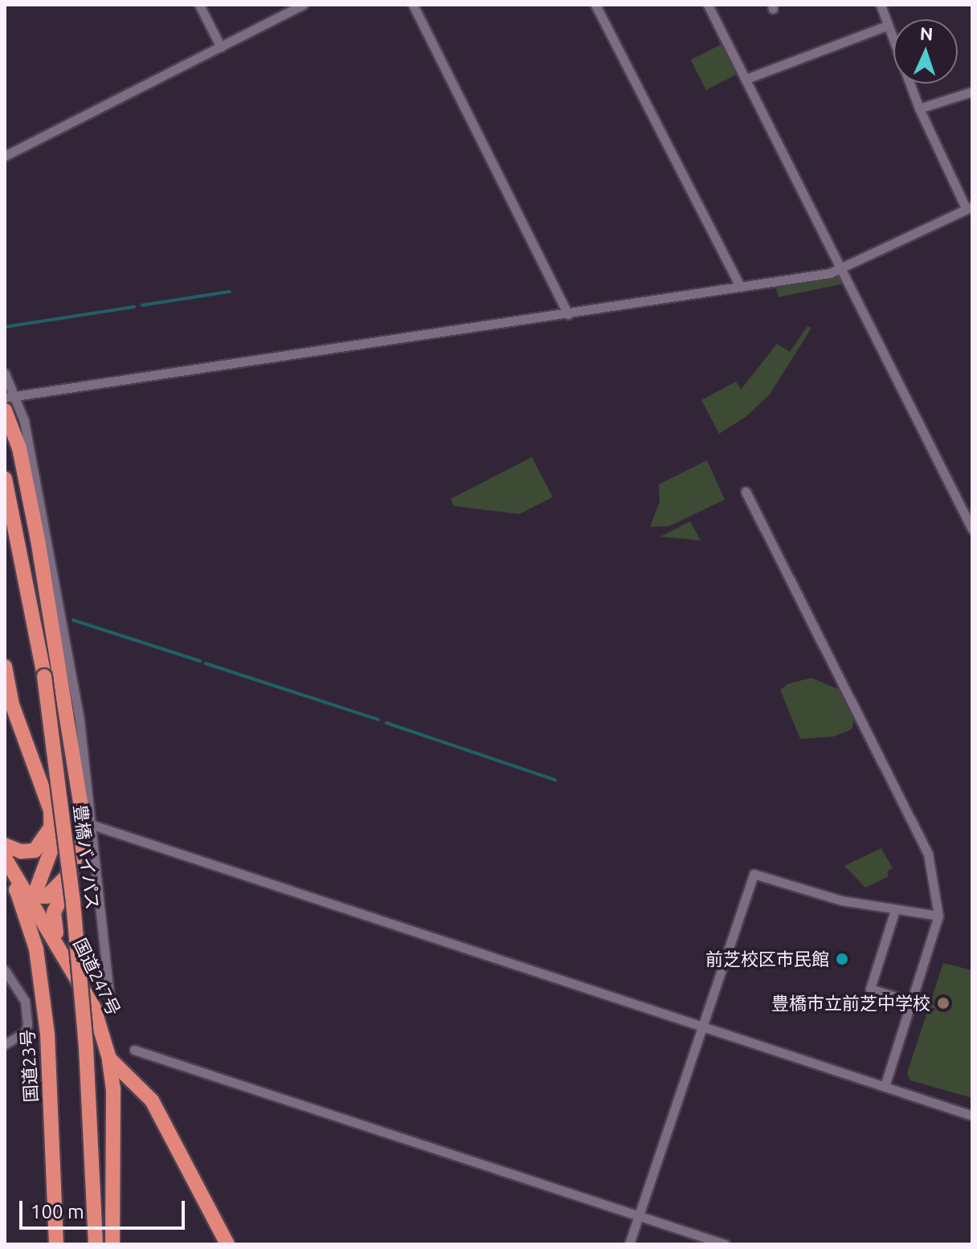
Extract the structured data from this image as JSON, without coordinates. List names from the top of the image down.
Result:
{
  "streets": {
    "highway": ["豊橋バイパス", "国道247号", "国道23号"]
  },
  "places": ["前芝校区市民館", "豊橋市立前芝中学校"],
  "scale_bar": "100 m",
  "north": "top"
}
